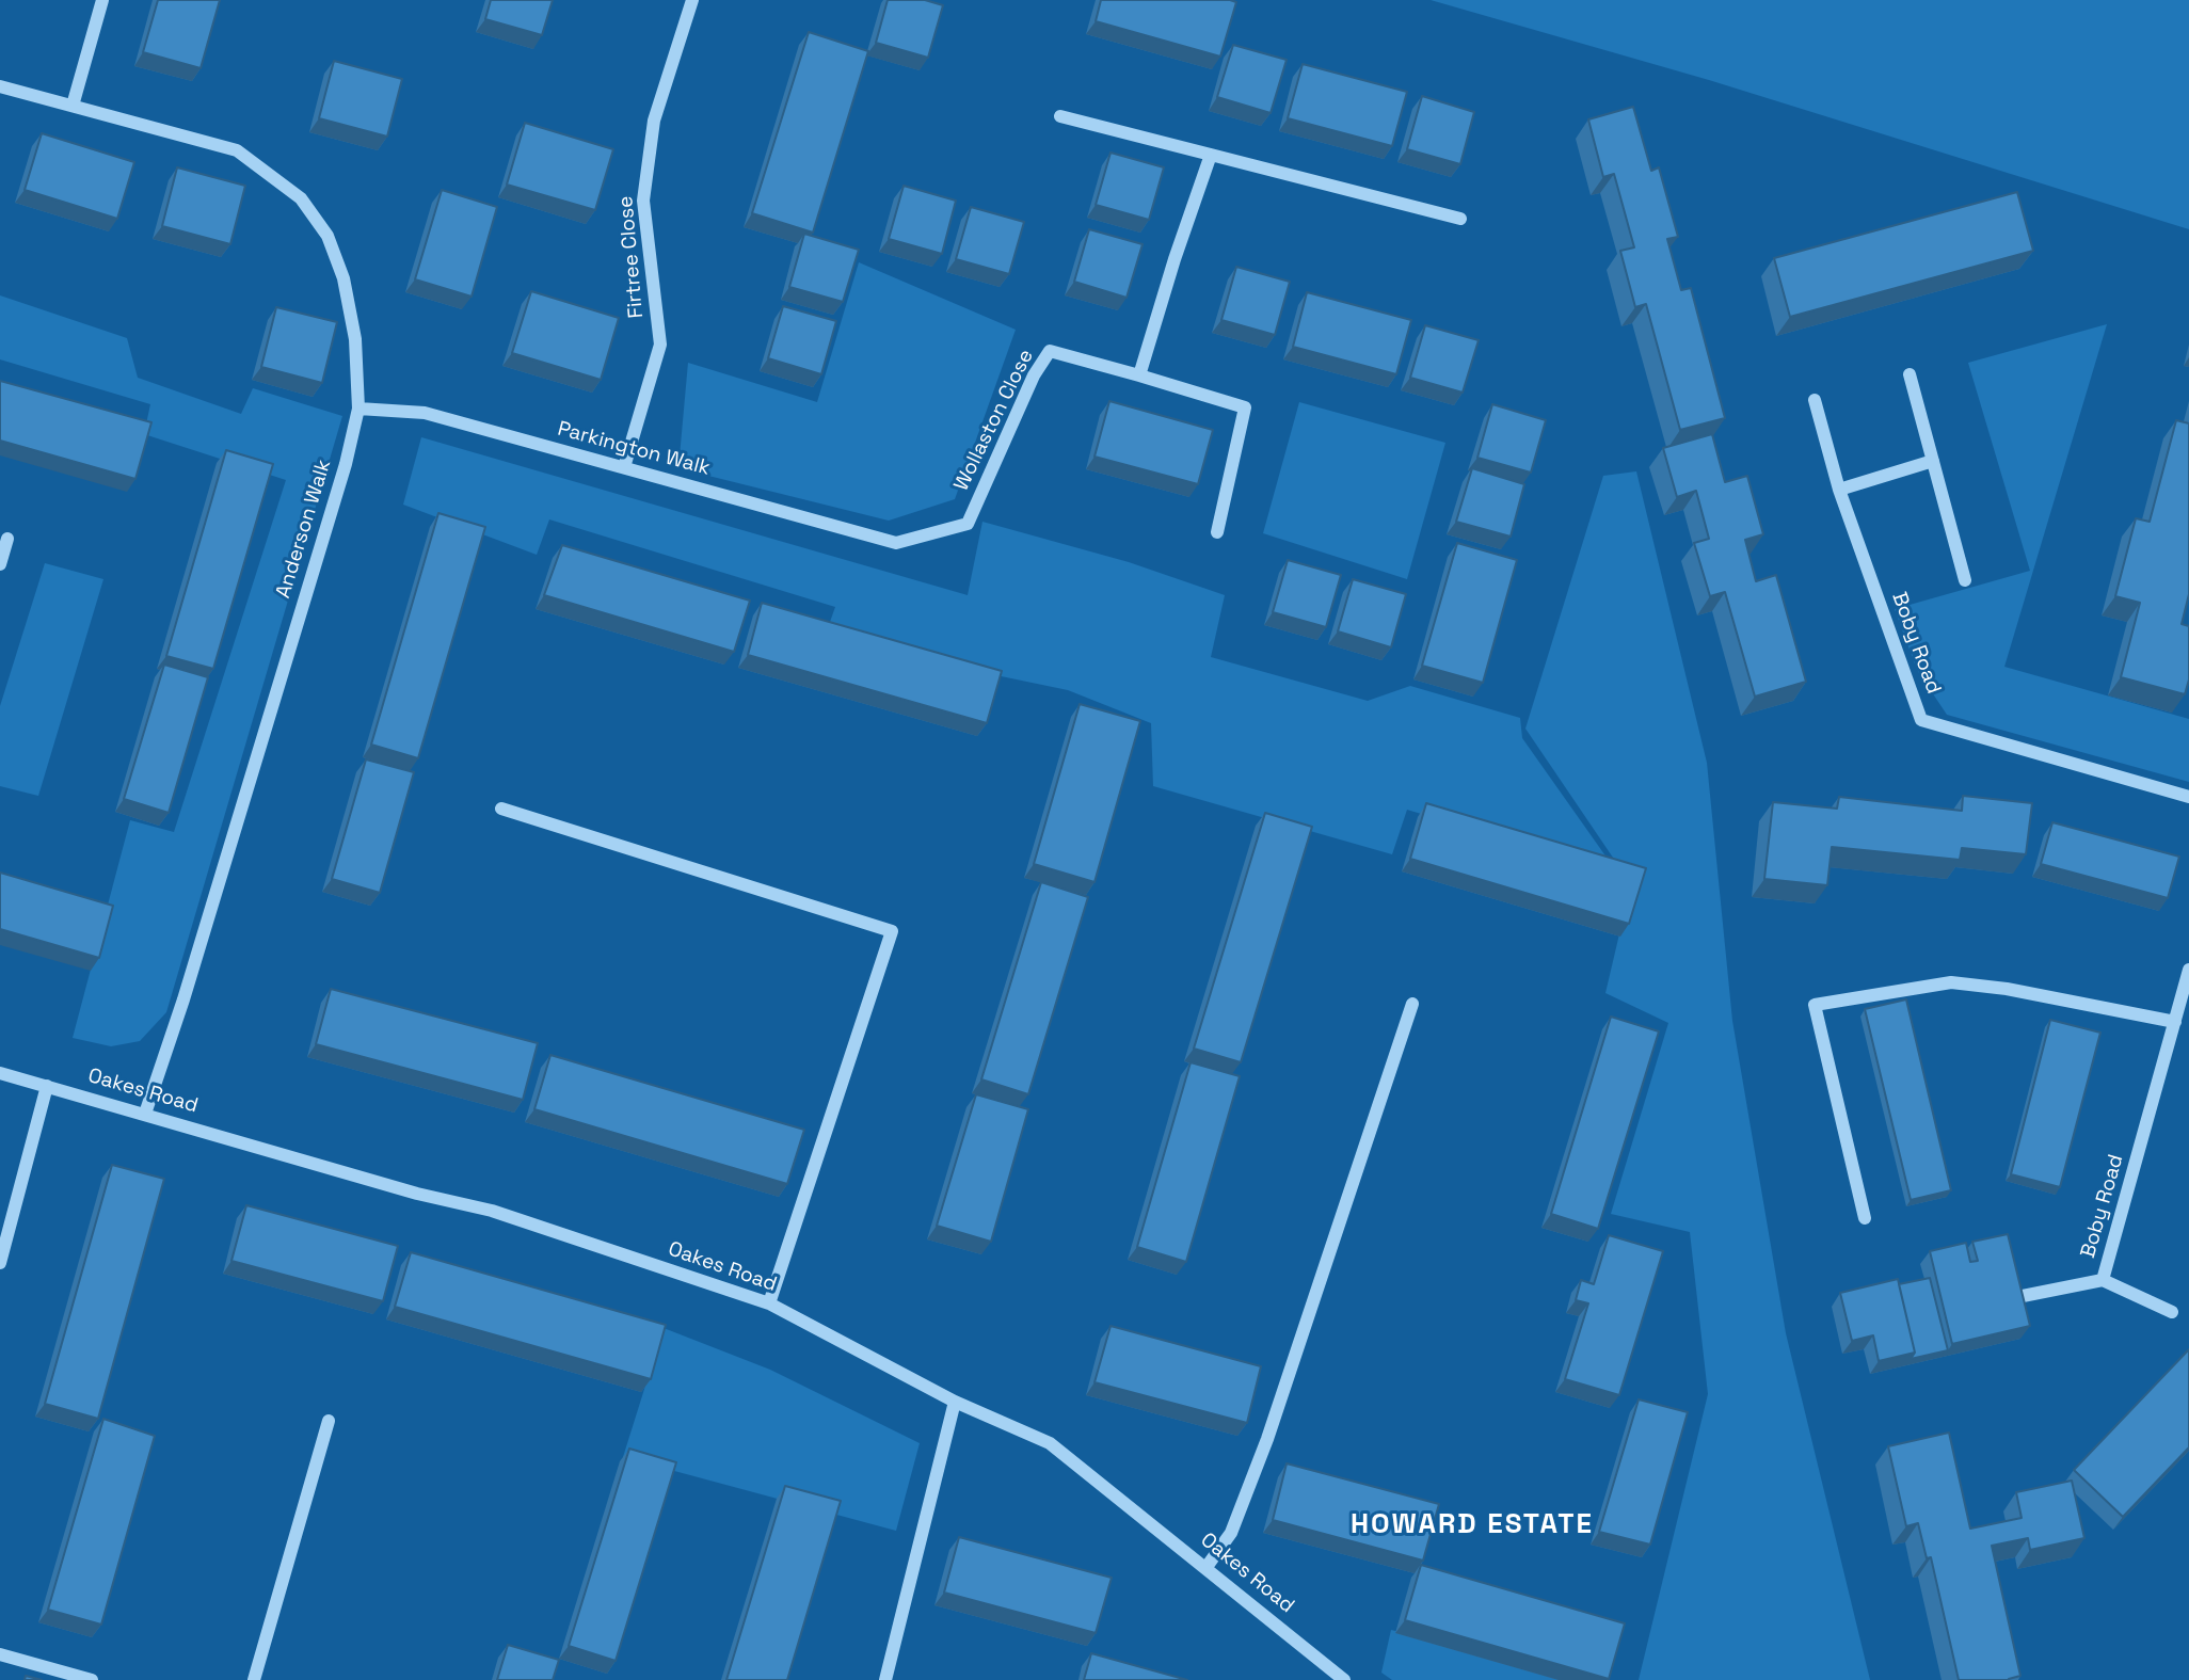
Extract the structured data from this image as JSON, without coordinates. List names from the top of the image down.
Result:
{
  "streets": {
    "street": [
      "Firtree Close",
      "Wollaston Close",
      "Parkington Walk",
      "Anderson Walk",
      "Boby Road",
      "Oakes Road"
    ]
  },
  "crossings": [
    ["Firtree Close", "Parkington Walk"],
    ["Wollaston Close", "Parkington Walk"],
    ["Parkington Walk", "Anderson Walk"],
    ["Anderson Walk", "Oakes Road"]
  ],
  "districts": ["HOWARD ESTATE"]
}
